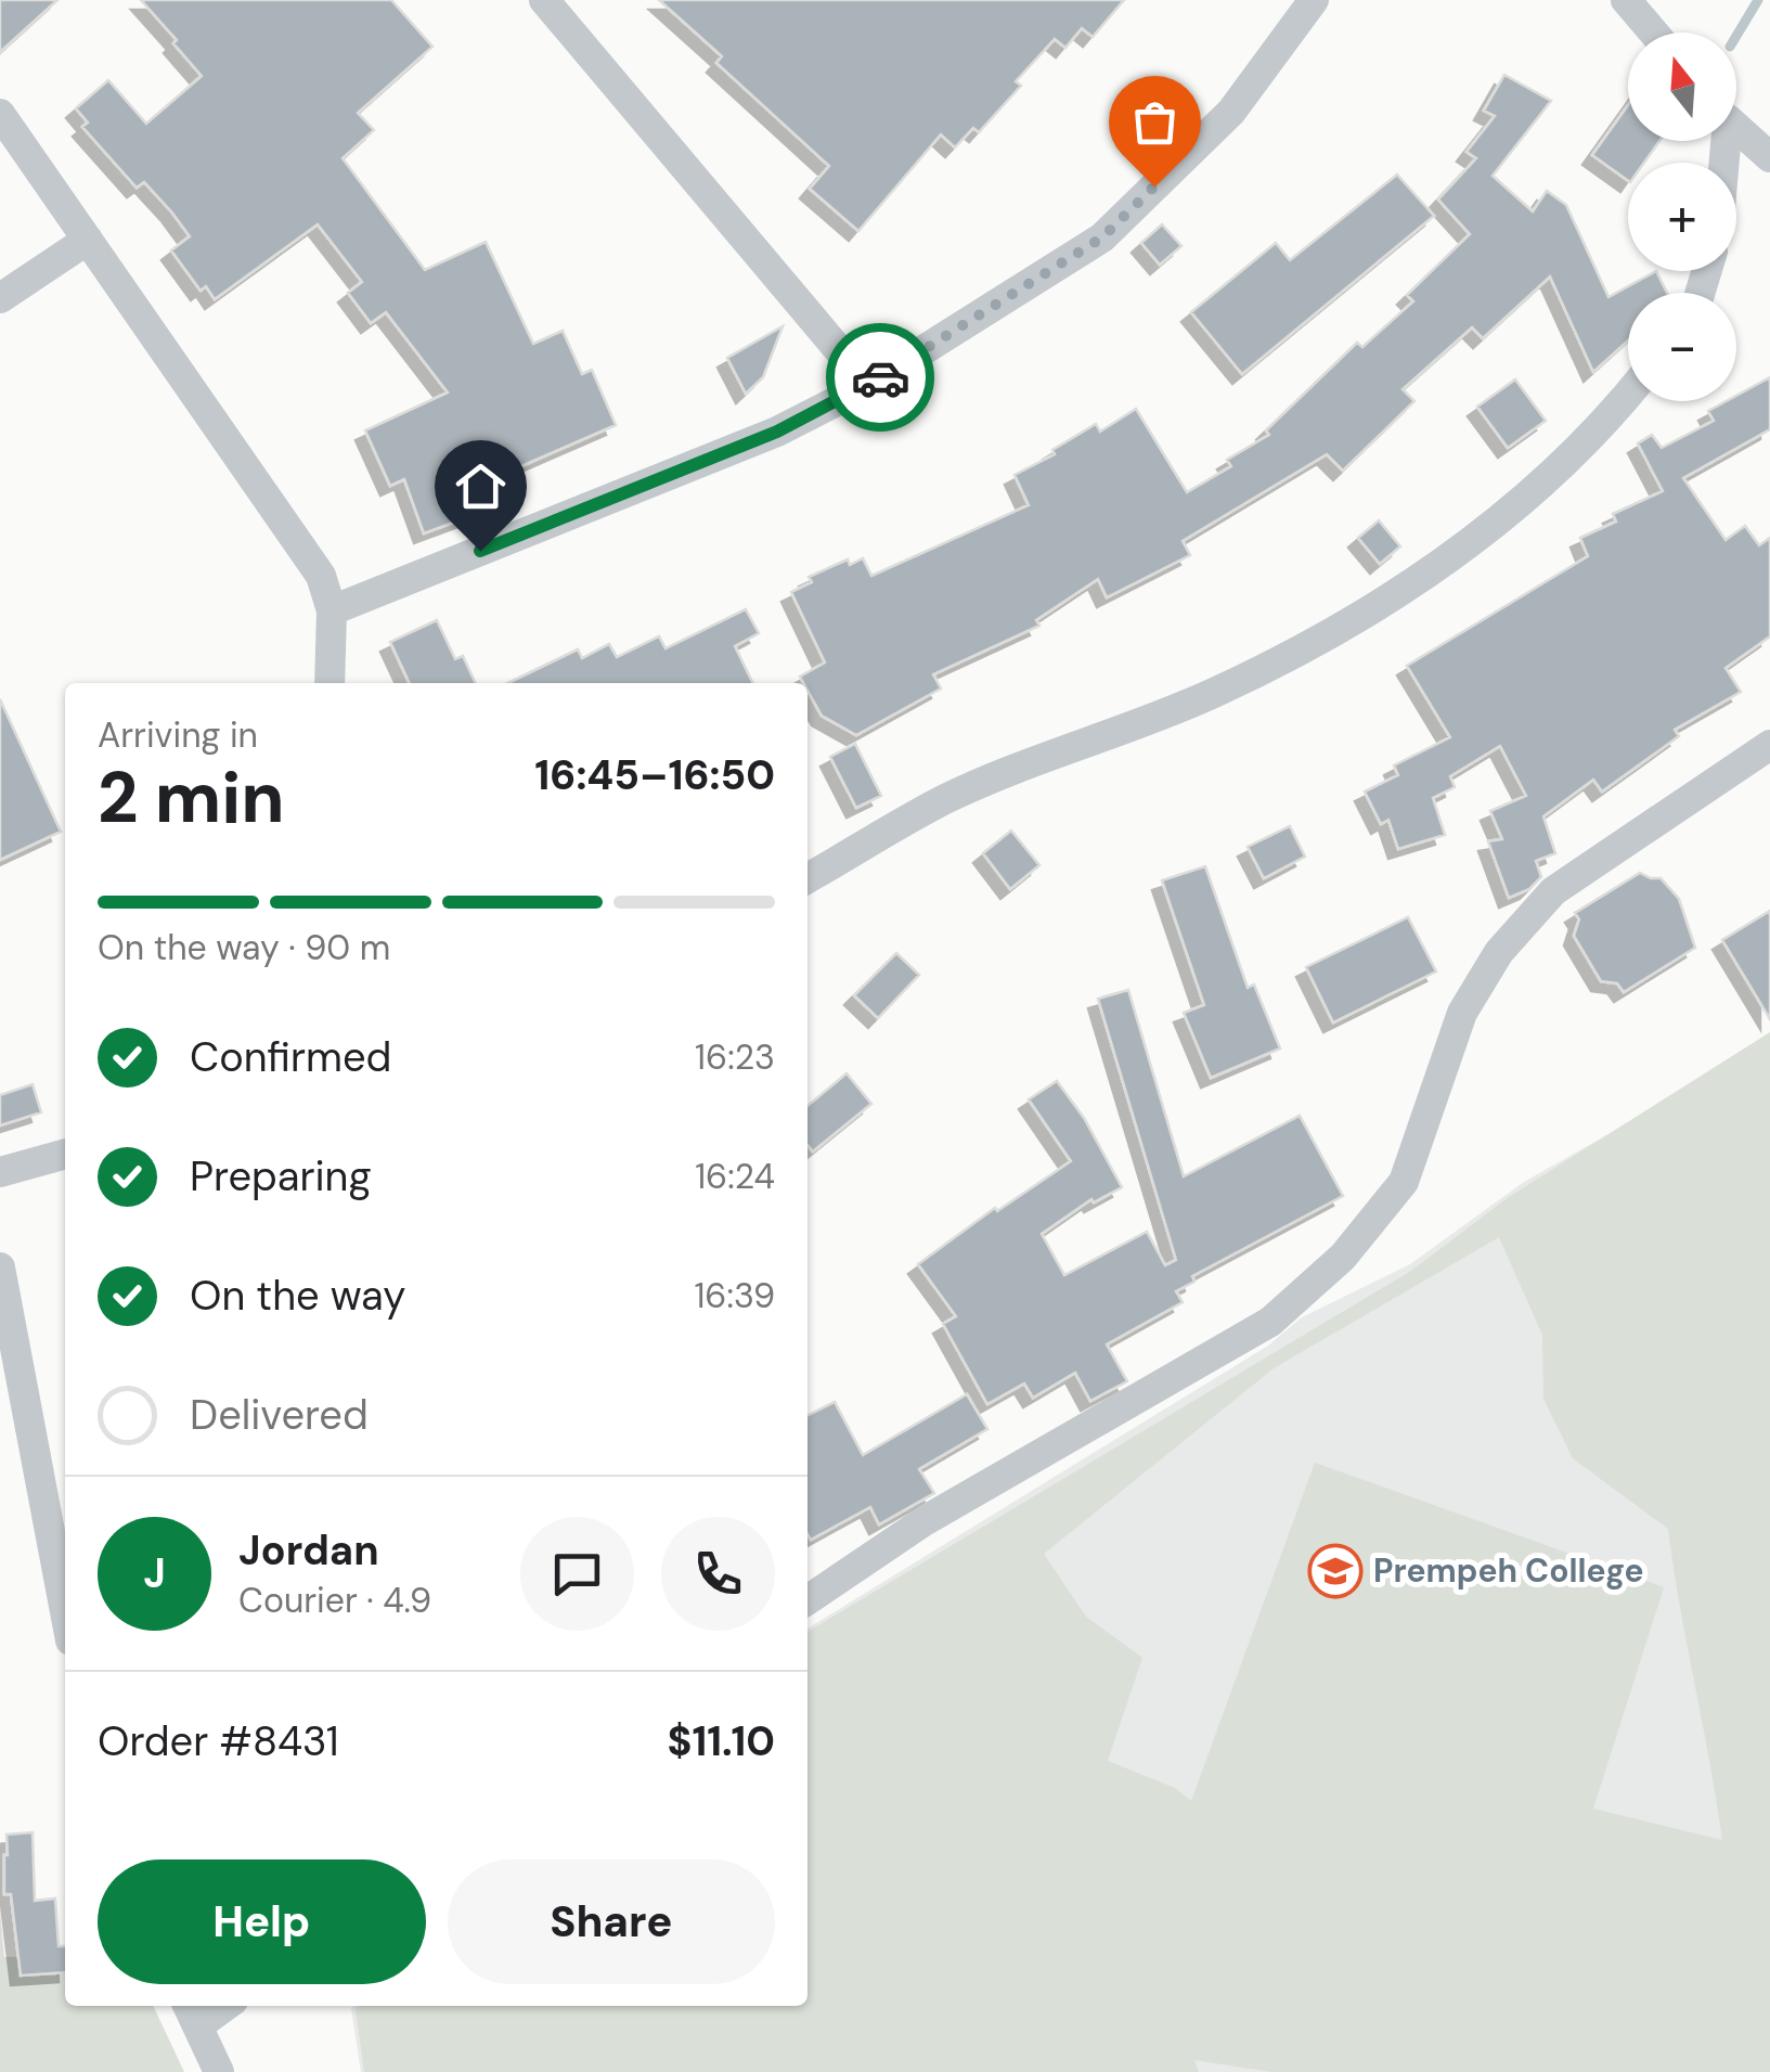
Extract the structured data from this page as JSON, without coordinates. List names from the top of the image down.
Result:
{
  "places": {
    "school or university": ["Prempeh College"]
  },
  "north": "top",
  "page": {
    "map_buttons": ["+", "−"],
    "heading": ["2 min", "Arriving in", "16:45–16:50"],
    "panel": [
      "Jordan",
      "Courier · 4.9",
      "Order #8431",
      "$11.10"
    ],
    "bar": "On the way · 90 m",
    "list": [
      ["Confirmed", "16:23"],
      ["Preparing", "16:24"],
      ["On the way", "16:39"],
      "Delivered"
    ],
    "round": "J",
    "buttons": ["Help", "Share"]
  }
}
